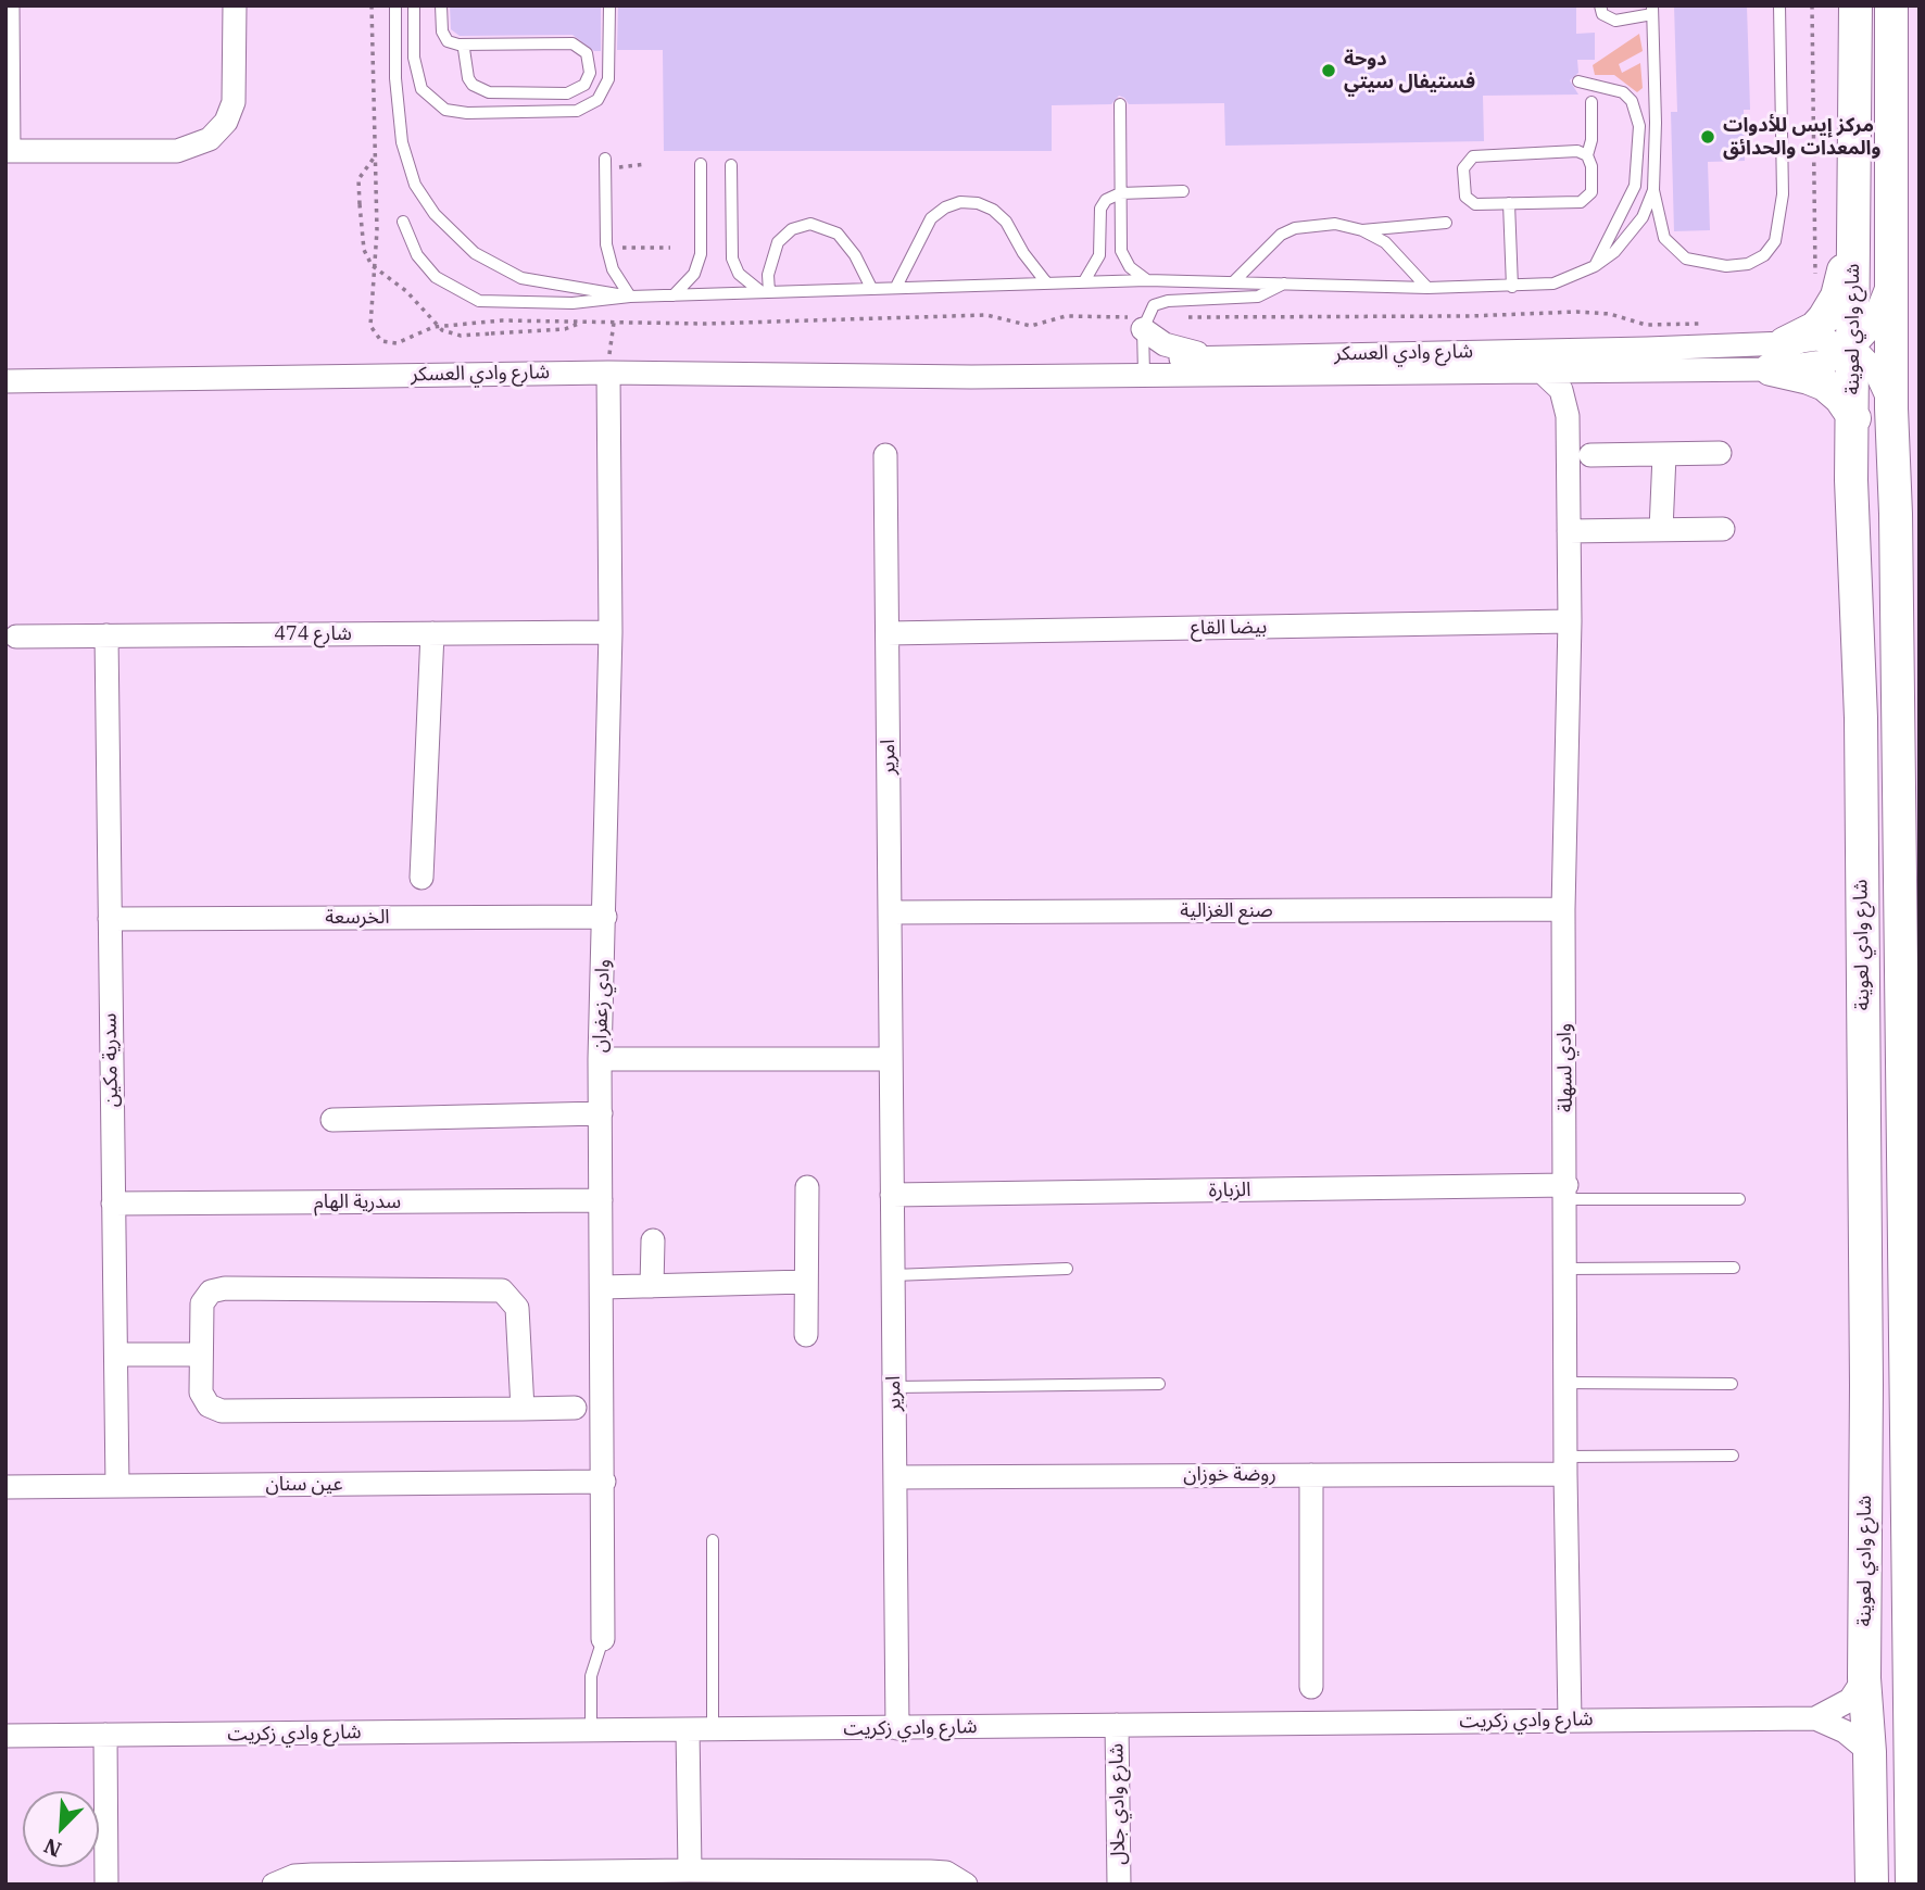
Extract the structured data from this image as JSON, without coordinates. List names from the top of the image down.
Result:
{
  "streets": {
    "main road": ["شارع وادي لعوينة"],
    "street": [
      "شارع وادي العسكر",
      "بيضا القاع",
      "شارع 474",
      "امرير",
      "صنع الغزالية",
      "الخرسعة",
      "وادي زعفران",
      "سدرية مكين",
      "وادي لسهلة",
      "الزبارة",
      "سدرية الهام",
      "روضة خوزان",
      "عين سنان",
      "شارع وادي زكريت",
      "شارع وادي جلال"
    ]
  },
  "crossings": [
    ["شارع وادي لعوينة", "شارع وادي العسكر"],
    ["شارع وادي لعوينة", "شارع وادي زكريت"],
    ["شارع وادي العسكر", "وادي زعفران"],
    ["شارع وادي العسكر", "وادي لسهلة"],
    ["بيضا القاع", "امرير"],
    ["بيضا القاع", "وادي لسهلة"],
    ["شارع 474", "وادي زعفران"],
    ["شارع 474", "سدرية مكين"],
    ["امرير", "صنع الغزالية"],
    ["امرير", "الزبارة"],
    ["امرير", "روضة خوزان"],
    ["امرير", "شارع وادي زكريت"],
    ["صنع الغزالية", "وادي لسهلة"],
    ["الخرسعة", "وادي زعفران"],
    ["الخرسعة", "سدرية مكين"],
    ["وادي زعفران", "سدرية الهام"],
    ["وادي زعفران", "عين سنان"],
    ["سدرية مكين", "سدرية الهام"],
    ["سدرية مكين", "عين سنان"],
    ["وادي لسهلة", "الزبارة"],
    ["وادي لسهلة", "روضة خوزان"],
    ["وادي لسهلة", "شارع وادي زكريت"],
    ["شارع وادي زكريت", "شارع وادي جلال"]
  ],
  "places": ["دوحة فستيفال سيتي", "مركز إيس للأدوات والمعدات والحدائق"],
  "north": "bottom left"
}
